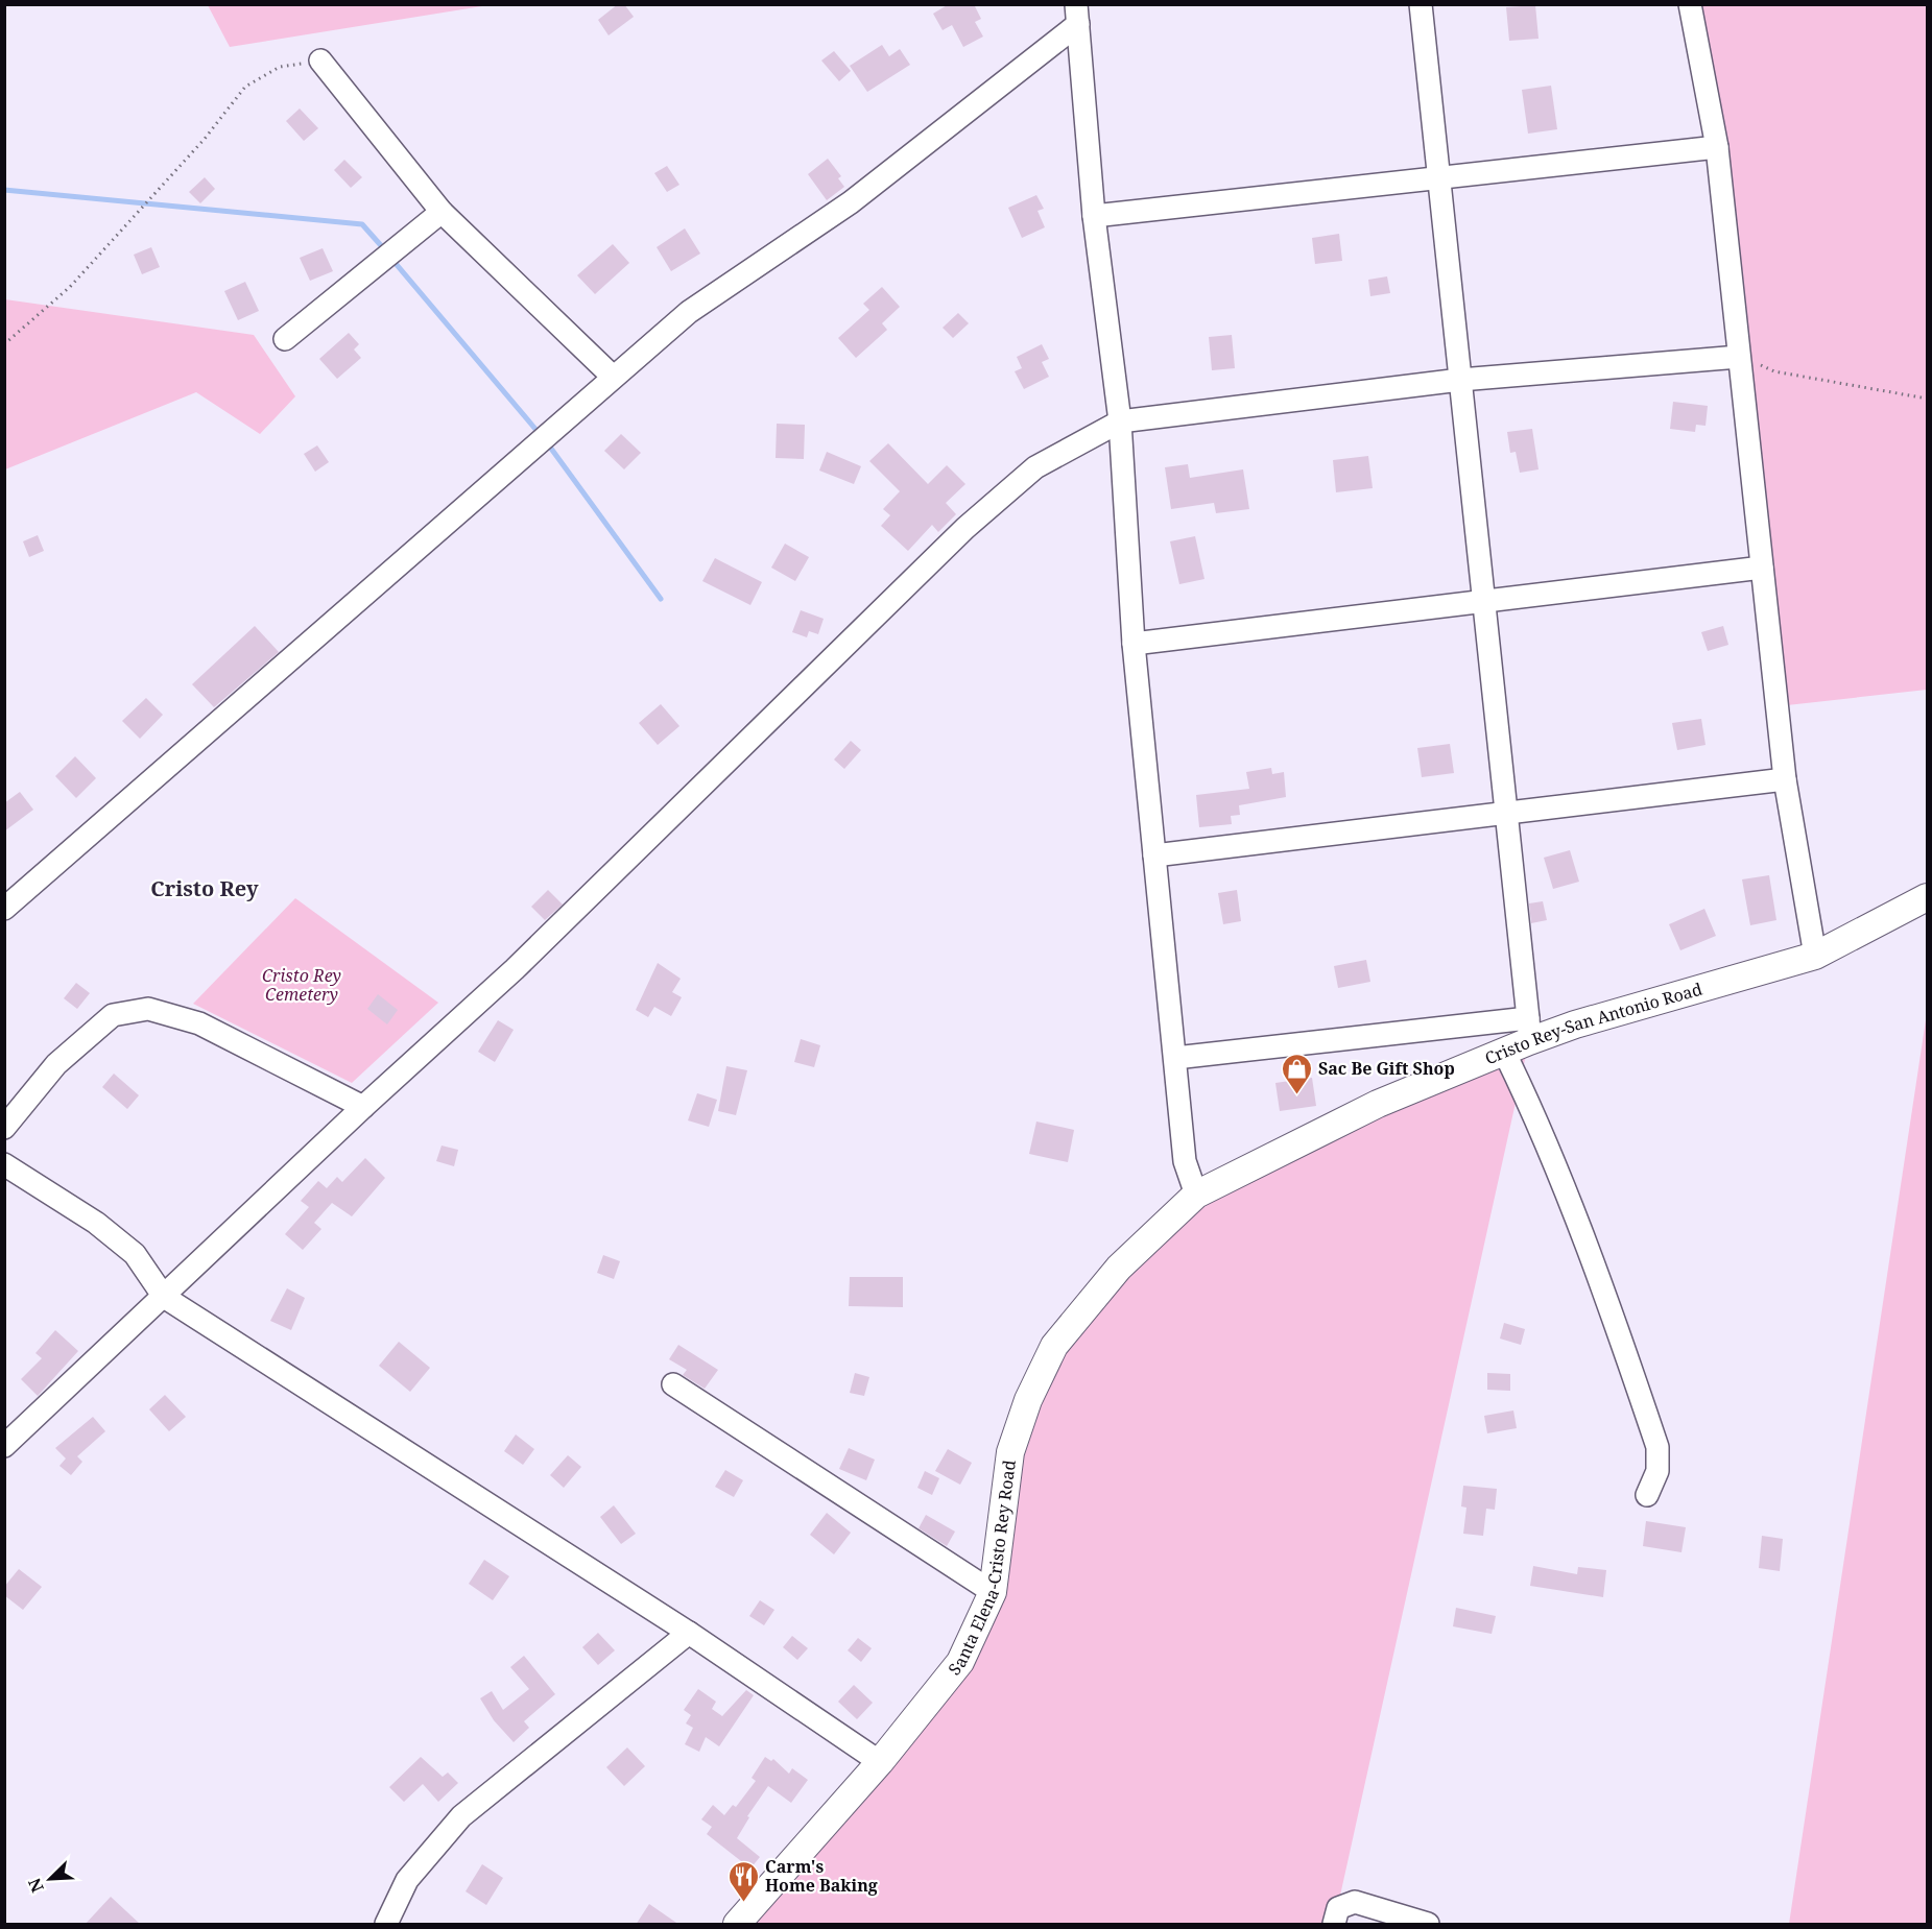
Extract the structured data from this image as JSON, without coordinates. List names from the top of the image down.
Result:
{
  "streets": {
    "main road": ["Cristo Rey-San Antonio Road", "Santa Elena-Cristo Rey Road"]
  },
  "crossings": [
    ["Cristo Rey-San Antonio Road", "Santa Elena-Cristo Rey Road"]
  ],
  "districts": ["Cristo Rey"],
  "parks": ["Cristo Rey Cemetery"],
  "places": {
    "shop": ["Sac Be Gift Shop"],
    "restaurant": ["Carm's Home Baking"]
  },
  "north": "bottom left"
}
